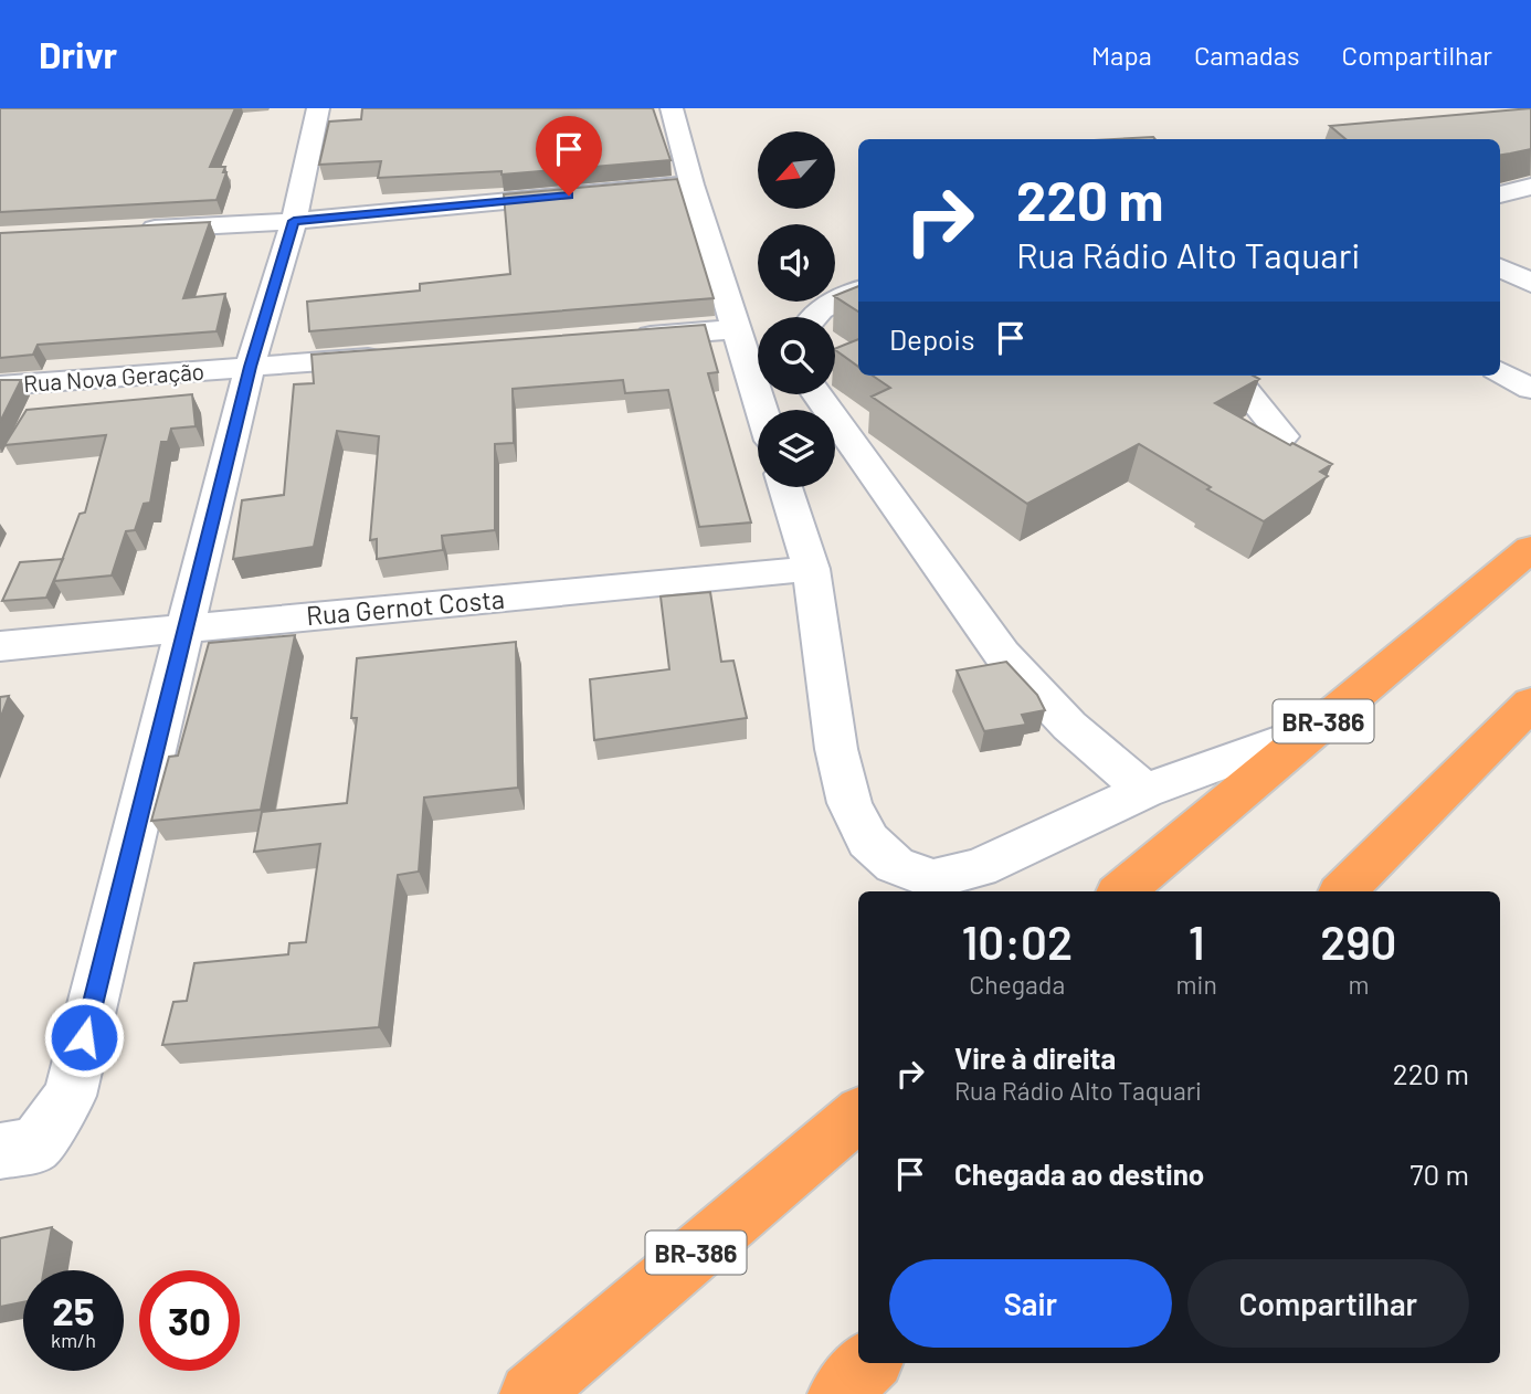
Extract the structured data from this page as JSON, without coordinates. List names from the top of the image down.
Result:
{
  "streets": {
    "highway": ["BR-386"],
    "street": ["Rua Nova Geração", "Rua Gernot Costa"]
  },
  "north": "bottom left",
  "page": {
    "header": "Drivr",
    "nav": ["Mapa", "Camadas", "Compartilhar"],
    "turn": ["220 m", "Rua Rádio Alto Taquari"],
    "then": "Depois",
    "eta": [
      "10:02",
      "Chegada",
      "1",
      "min",
      "290",
      "m"
    ],
    "list": [
      {
        "name": "Vire à direita",
        "note": "Rua Rádio Alto Taquari",
        "value": "220 m"
      },
      {
        "name": "Chegada ao destino",
        "value": "70 m"
      }
    ],
    "buttons": ["Sair", "Compartilhar"],
    "speed": "25 km/h",
    "limit": "30"
  }
}
